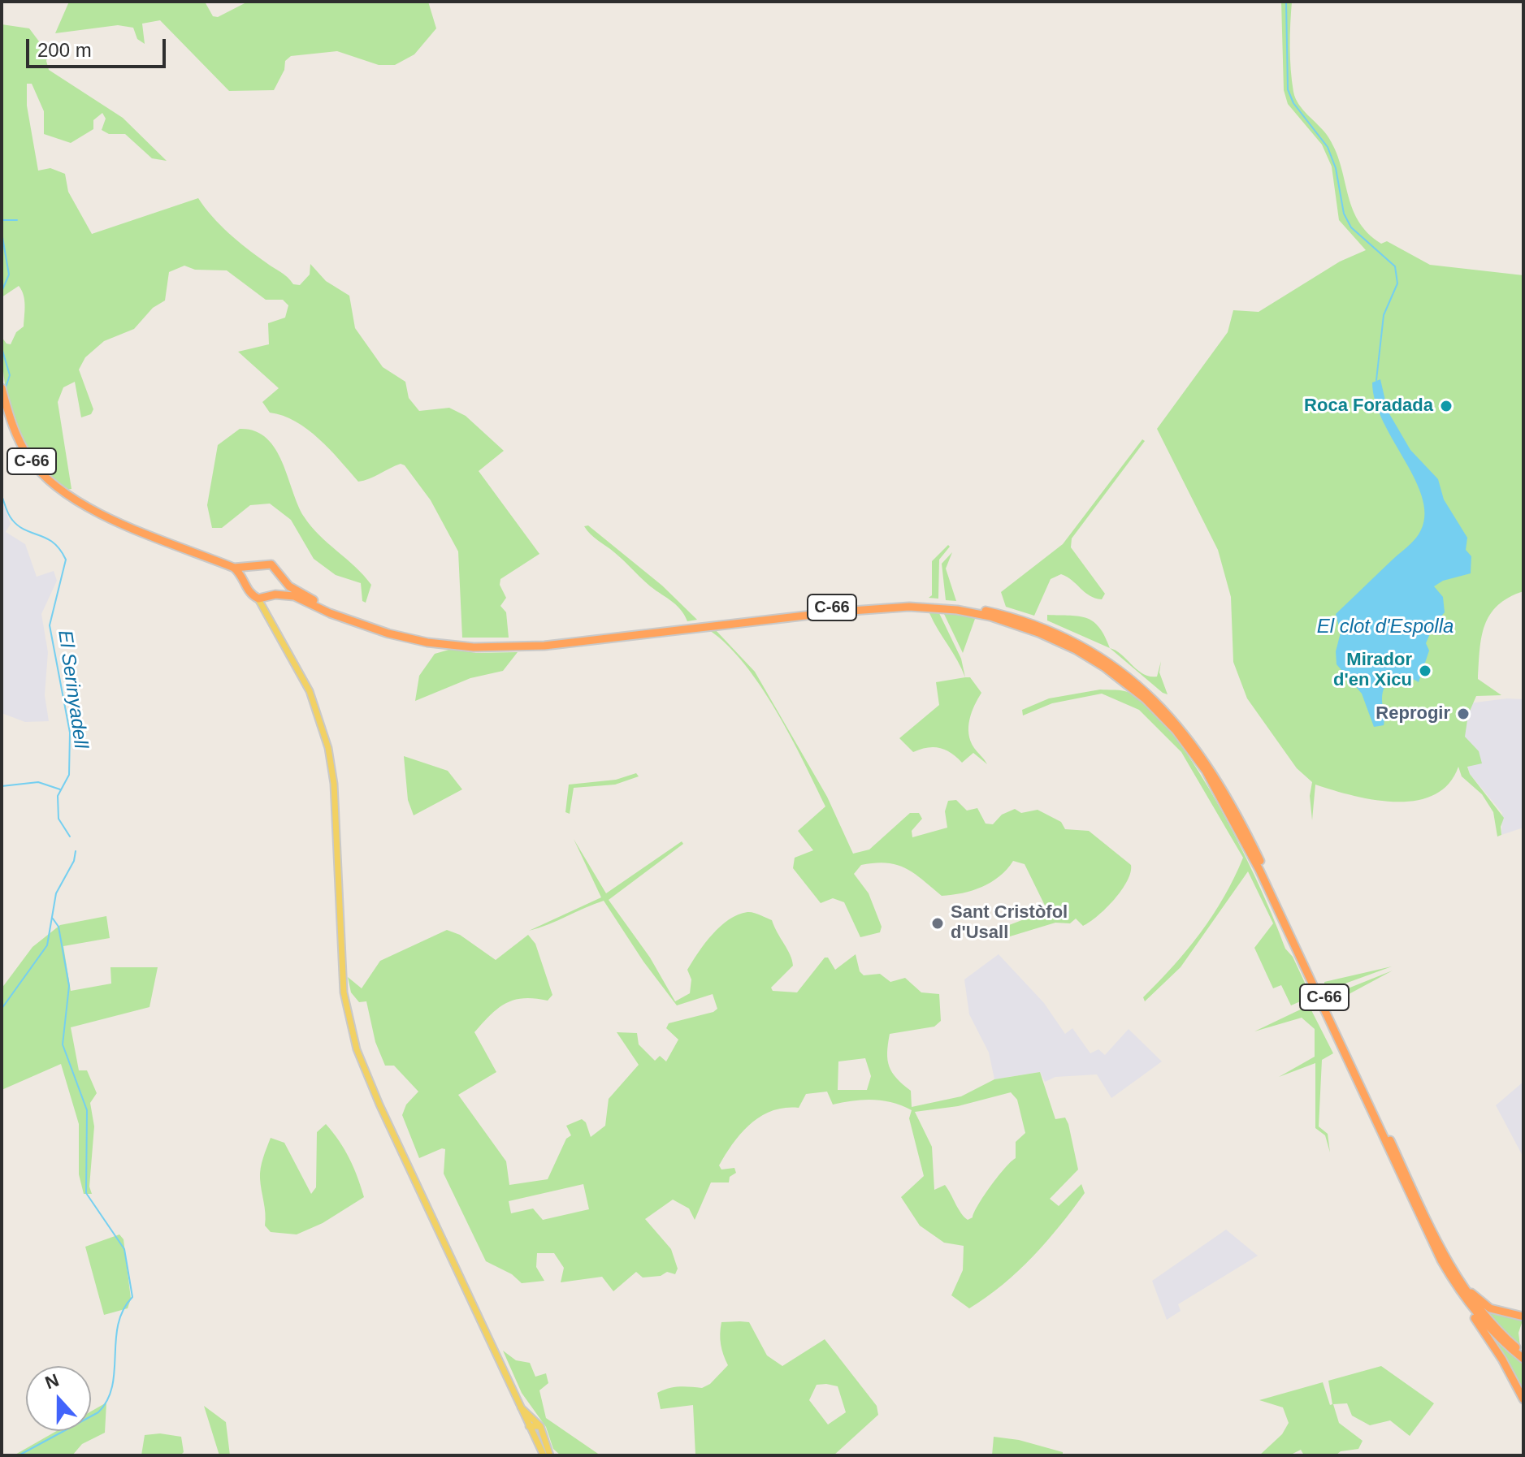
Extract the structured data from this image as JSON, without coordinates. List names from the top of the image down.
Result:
{
  "streets": {
    "highway": ["C-66"]
  },
  "water": ["El clot d'Espolla", "El Serinyadell"],
  "places": [
    "Roca Foradada",
    "Mirador d'en Xicu",
    "Reprogir",
    "Sant Cristòfol d'Usall"
  ],
  "scale_bar": "200 m",
  "north": "top"
}
